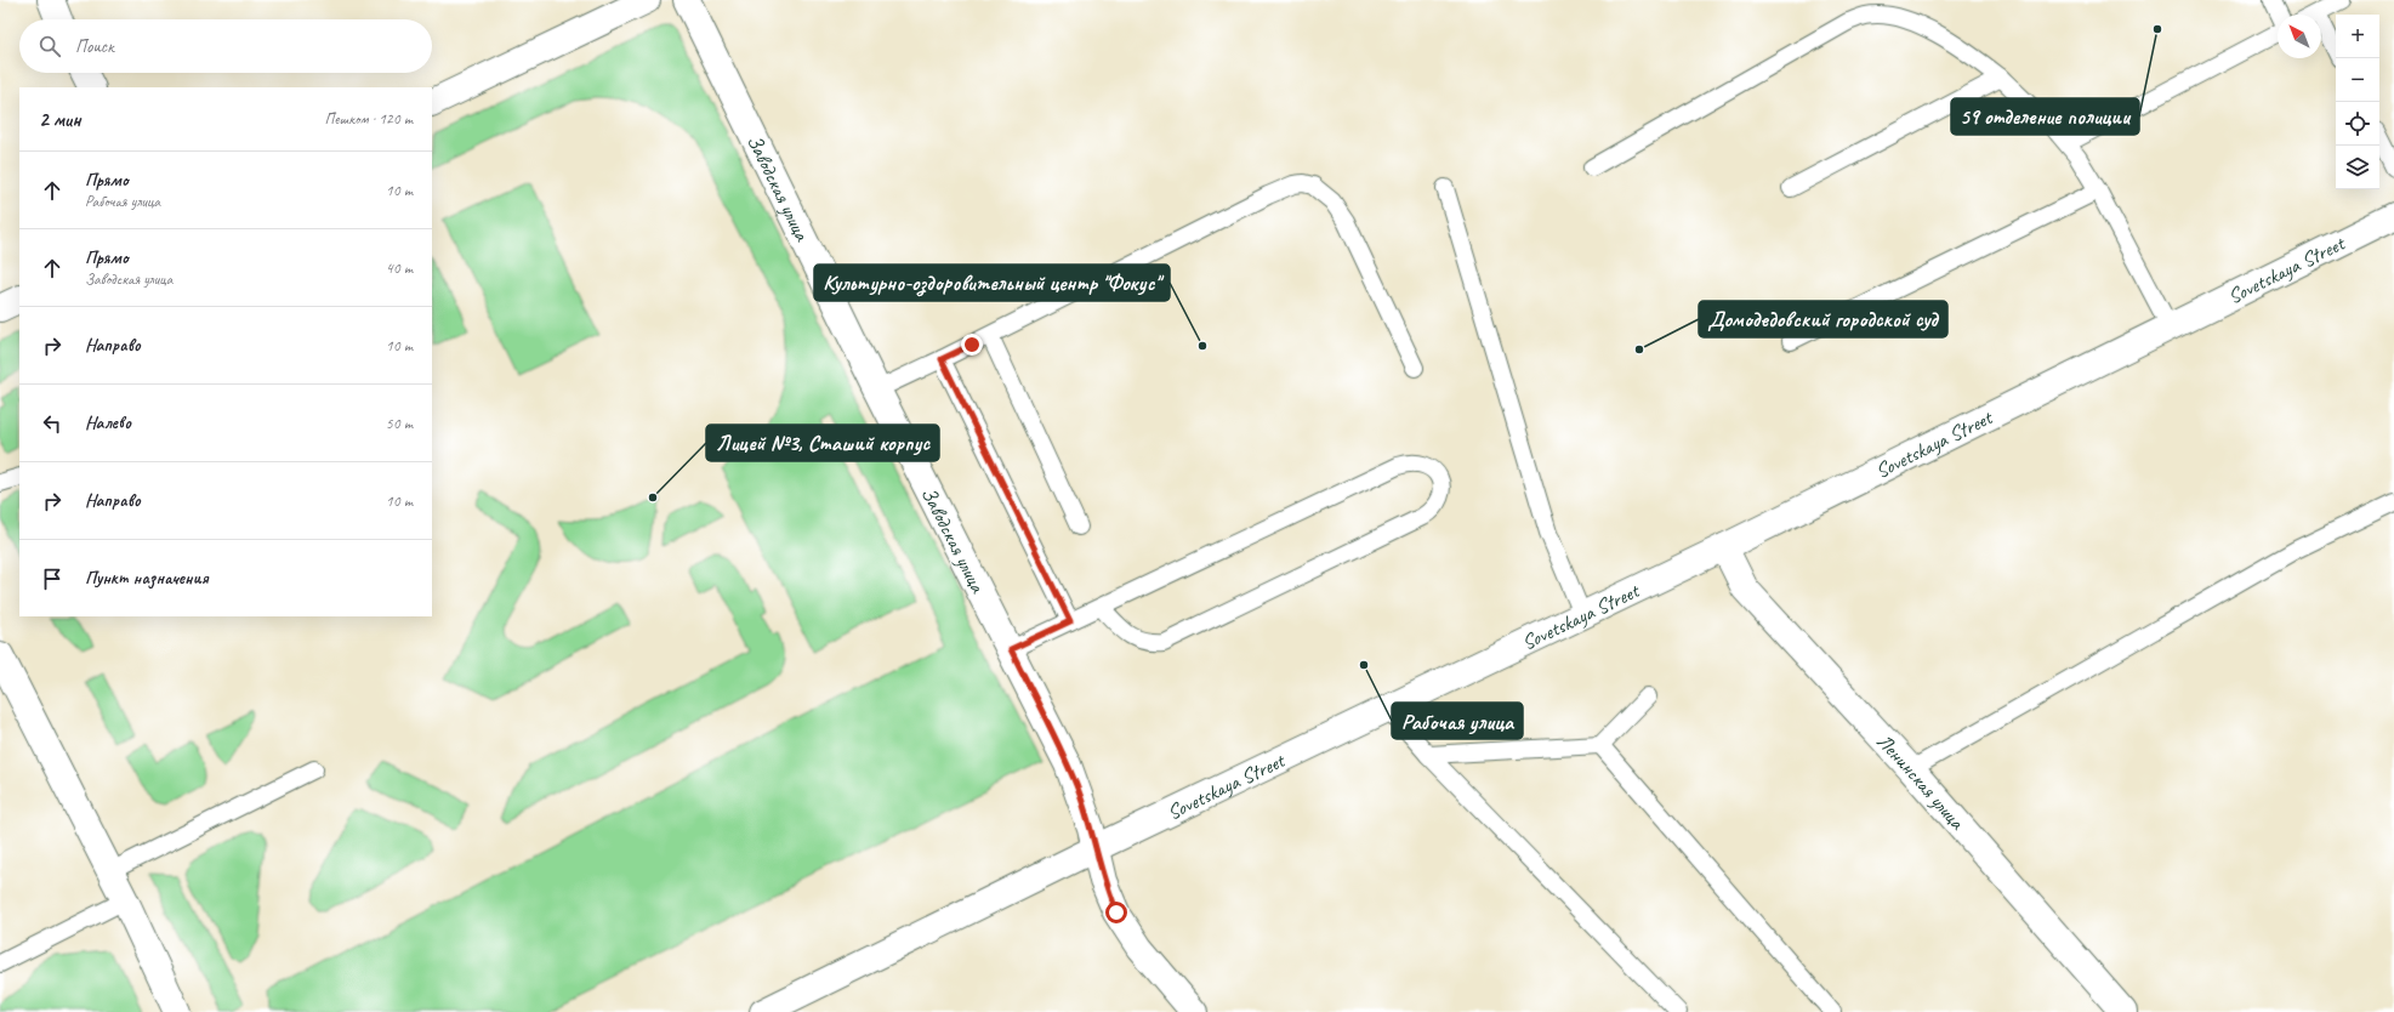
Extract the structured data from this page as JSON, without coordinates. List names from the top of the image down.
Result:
{
  "streets": {
    "street": ["Заводская улица", "Sovetskaya Street", "Ленинская улица"]
  },
  "crossings": [
    ["Заводская улица", "Sovetskaya Street"],
    ["Sovetskaya Street", "Ленинская улица"]
  ],
  "places": [
    "59 отделение полиции",
    "Культурно-оздоровительный центр \"Фокус\"",
    "Домодедовский городской суд",
    "Лицей №3, Сташий корпус",
    "Рабочая улица"
  ],
  "north": "top left",
  "page": {
    "map_buttons": ["+", "−"],
    "search": "Поиск",
    "heading": ["2 мин", "Пешком · 120 m"],
    "list": [
      ["Прямо", "Рабочая улица", "10 m"],
      ["Прямо", "Заводская улица", "40 m"],
      ["Направо", "10 m"],
      ["Налево", "50 m"],
      ["Направо", "10 m"],
      "Пункт назначения"
    ]
  }
}
